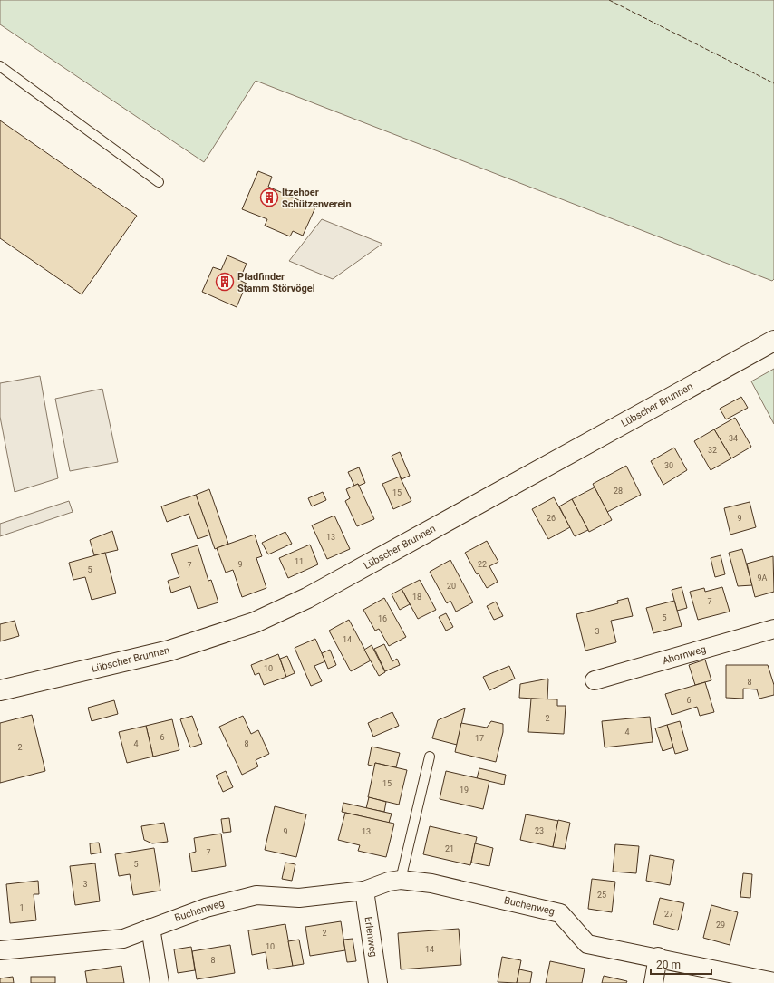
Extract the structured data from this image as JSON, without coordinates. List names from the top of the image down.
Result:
{
  "streets": {
    "main road": ["Lübscher Brunnen"],
    "street": ["Ahornweg", "Buchenweg", "Erlenweg"]
  },
  "crossings": [
    ["Buchenweg", "Erlenweg"]
  ],
  "places": {
    "building": ["Itzehoer Schützenverein", "Pfadfinder Stamm Störvögel"]
  },
  "house_numbers": [
    "34",
    "32",
    "30",
    "28",
    "15",
    "26",
    "9",
    "13",
    "11",
    "9",
    "22",
    "7",
    "5",
    "9A",
    "20",
    "18",
    "7",
    "5",
    "16",
    "3",
    "14",
    "10",
    "8",
    "6",
    "2",
    "4",
    "6",
    "17",
    "4",
    "8",
    "2",
    "15",
    "19",
    "23",
    "9",
    "13",
    "21",
    "7",
    "5",
    "3",
    "25",
    "1",
    "27",
    "29",
    "2",
    "10",
    "14",
    "8"
  ],
  "scale_bar": "20 m"
}
